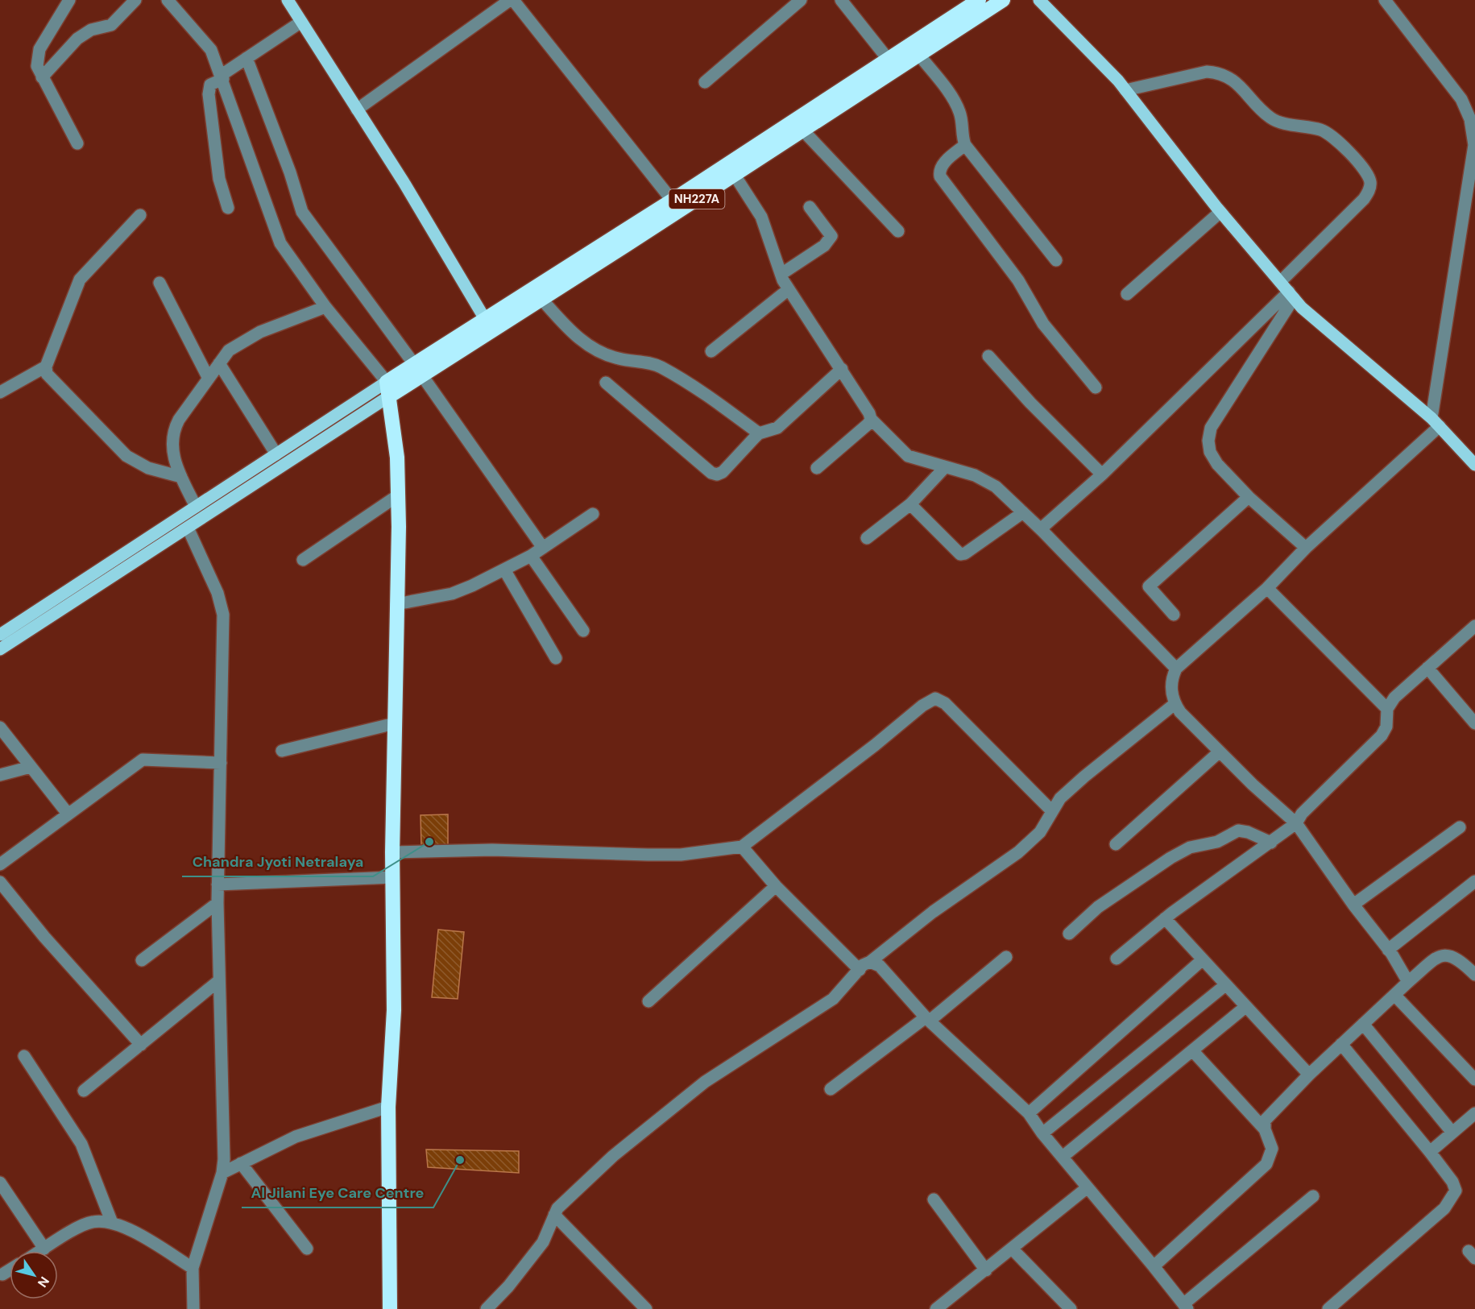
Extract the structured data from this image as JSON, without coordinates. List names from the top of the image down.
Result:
{
  "streets": {
    "highway": ["NH227A"]
  },
  "places": ["Chandra Jyoti Netralaya", "Al Jilani Eye Care Centre"],
  "north": "bottom right"
}
